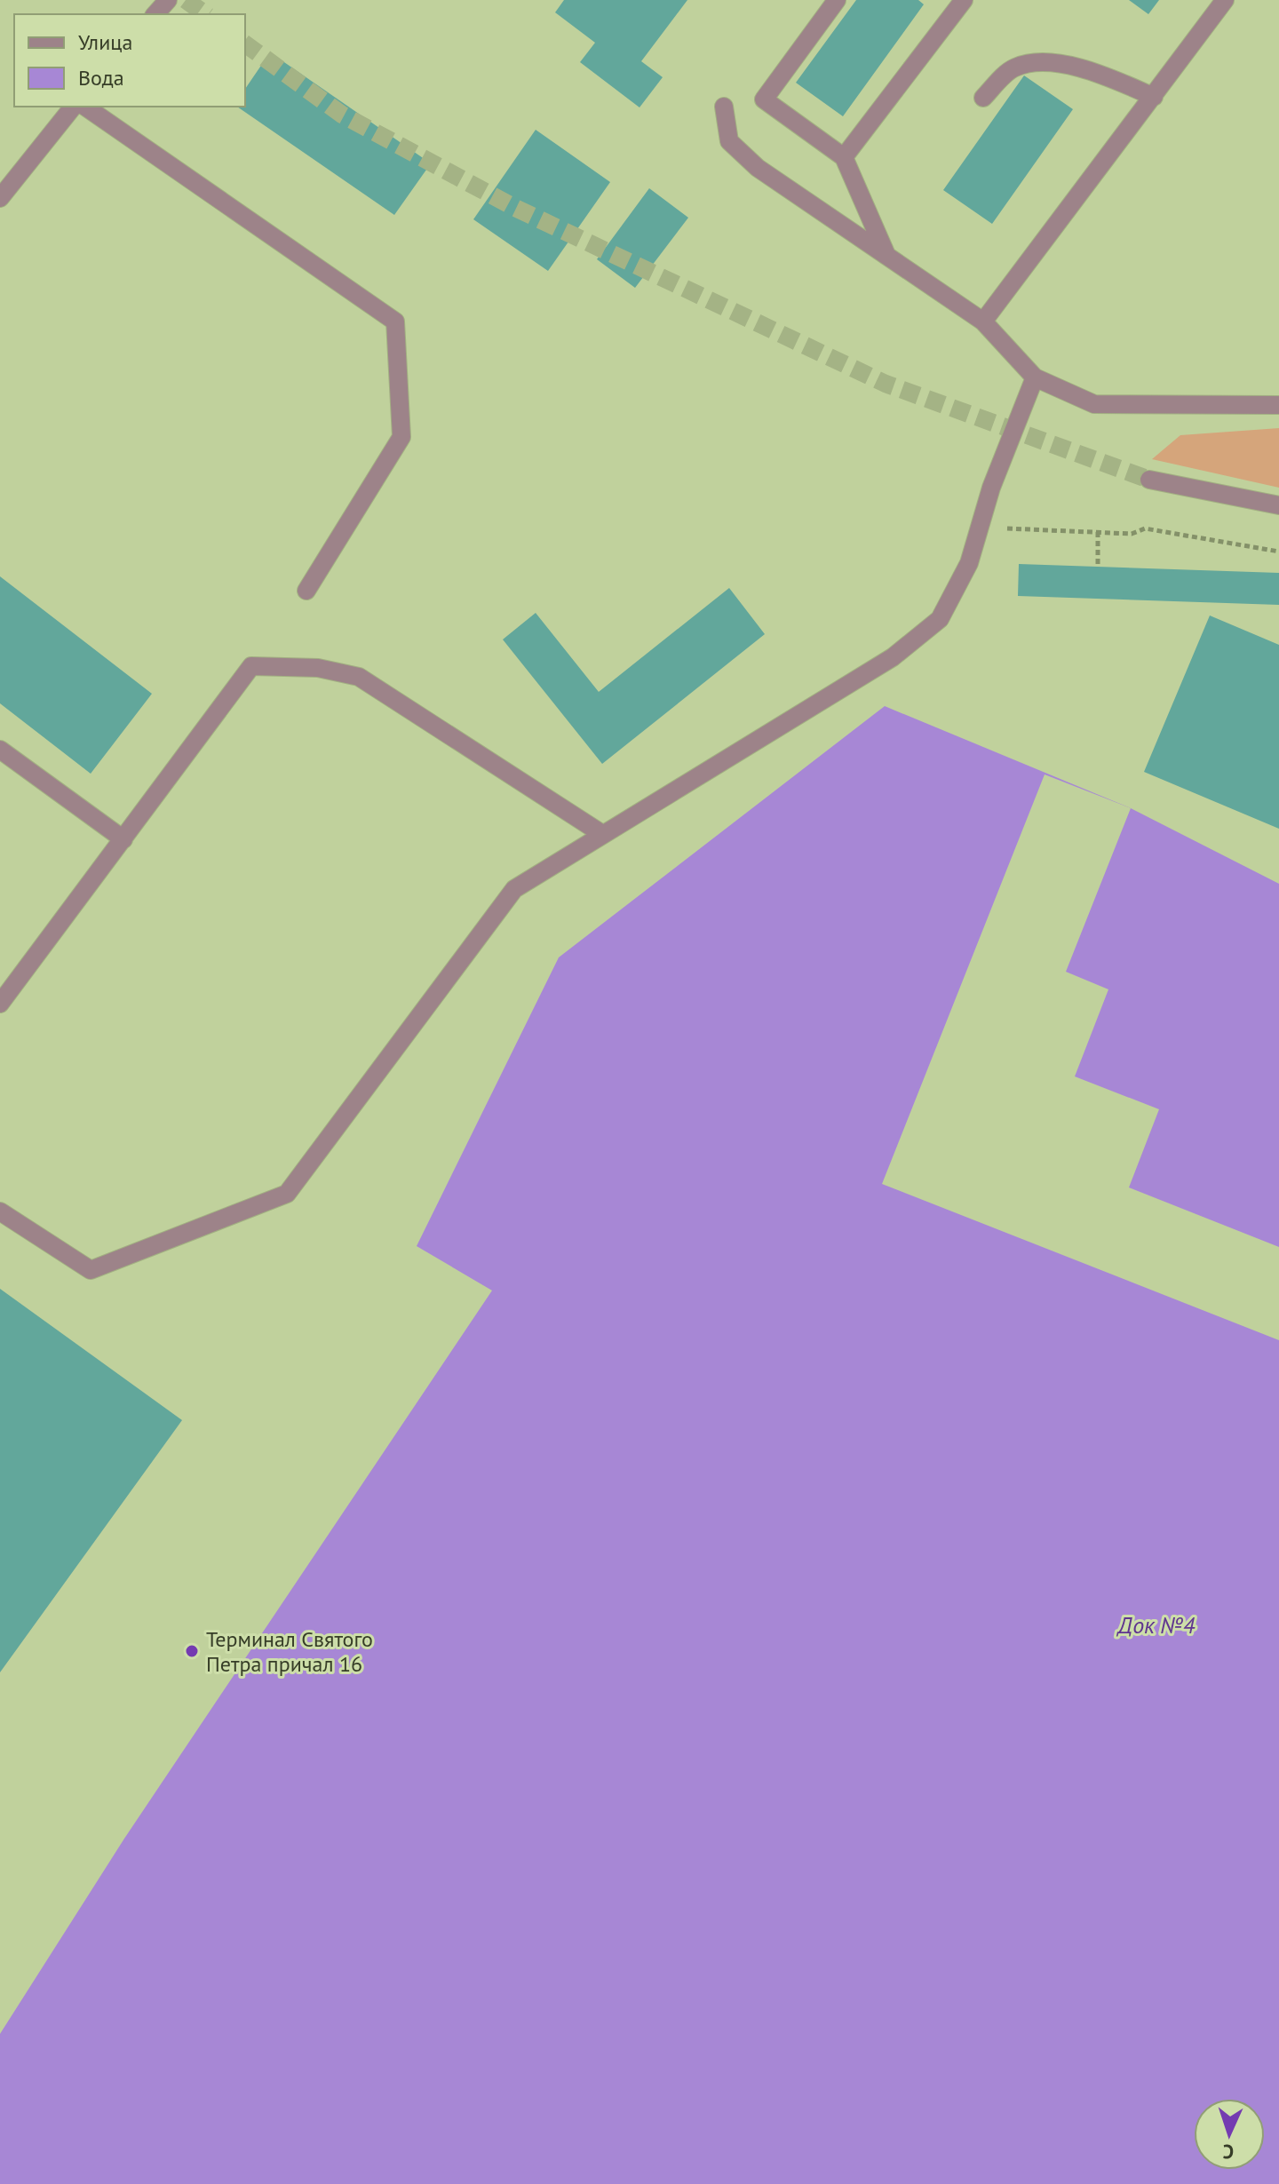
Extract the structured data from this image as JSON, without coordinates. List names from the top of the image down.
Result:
{
  "water": ["Док №4"],
  "places": ["Терминал Святого Петра причал 16"],
  "legend": ["Улица", "Вода"],
  "north": "bottom"
}
